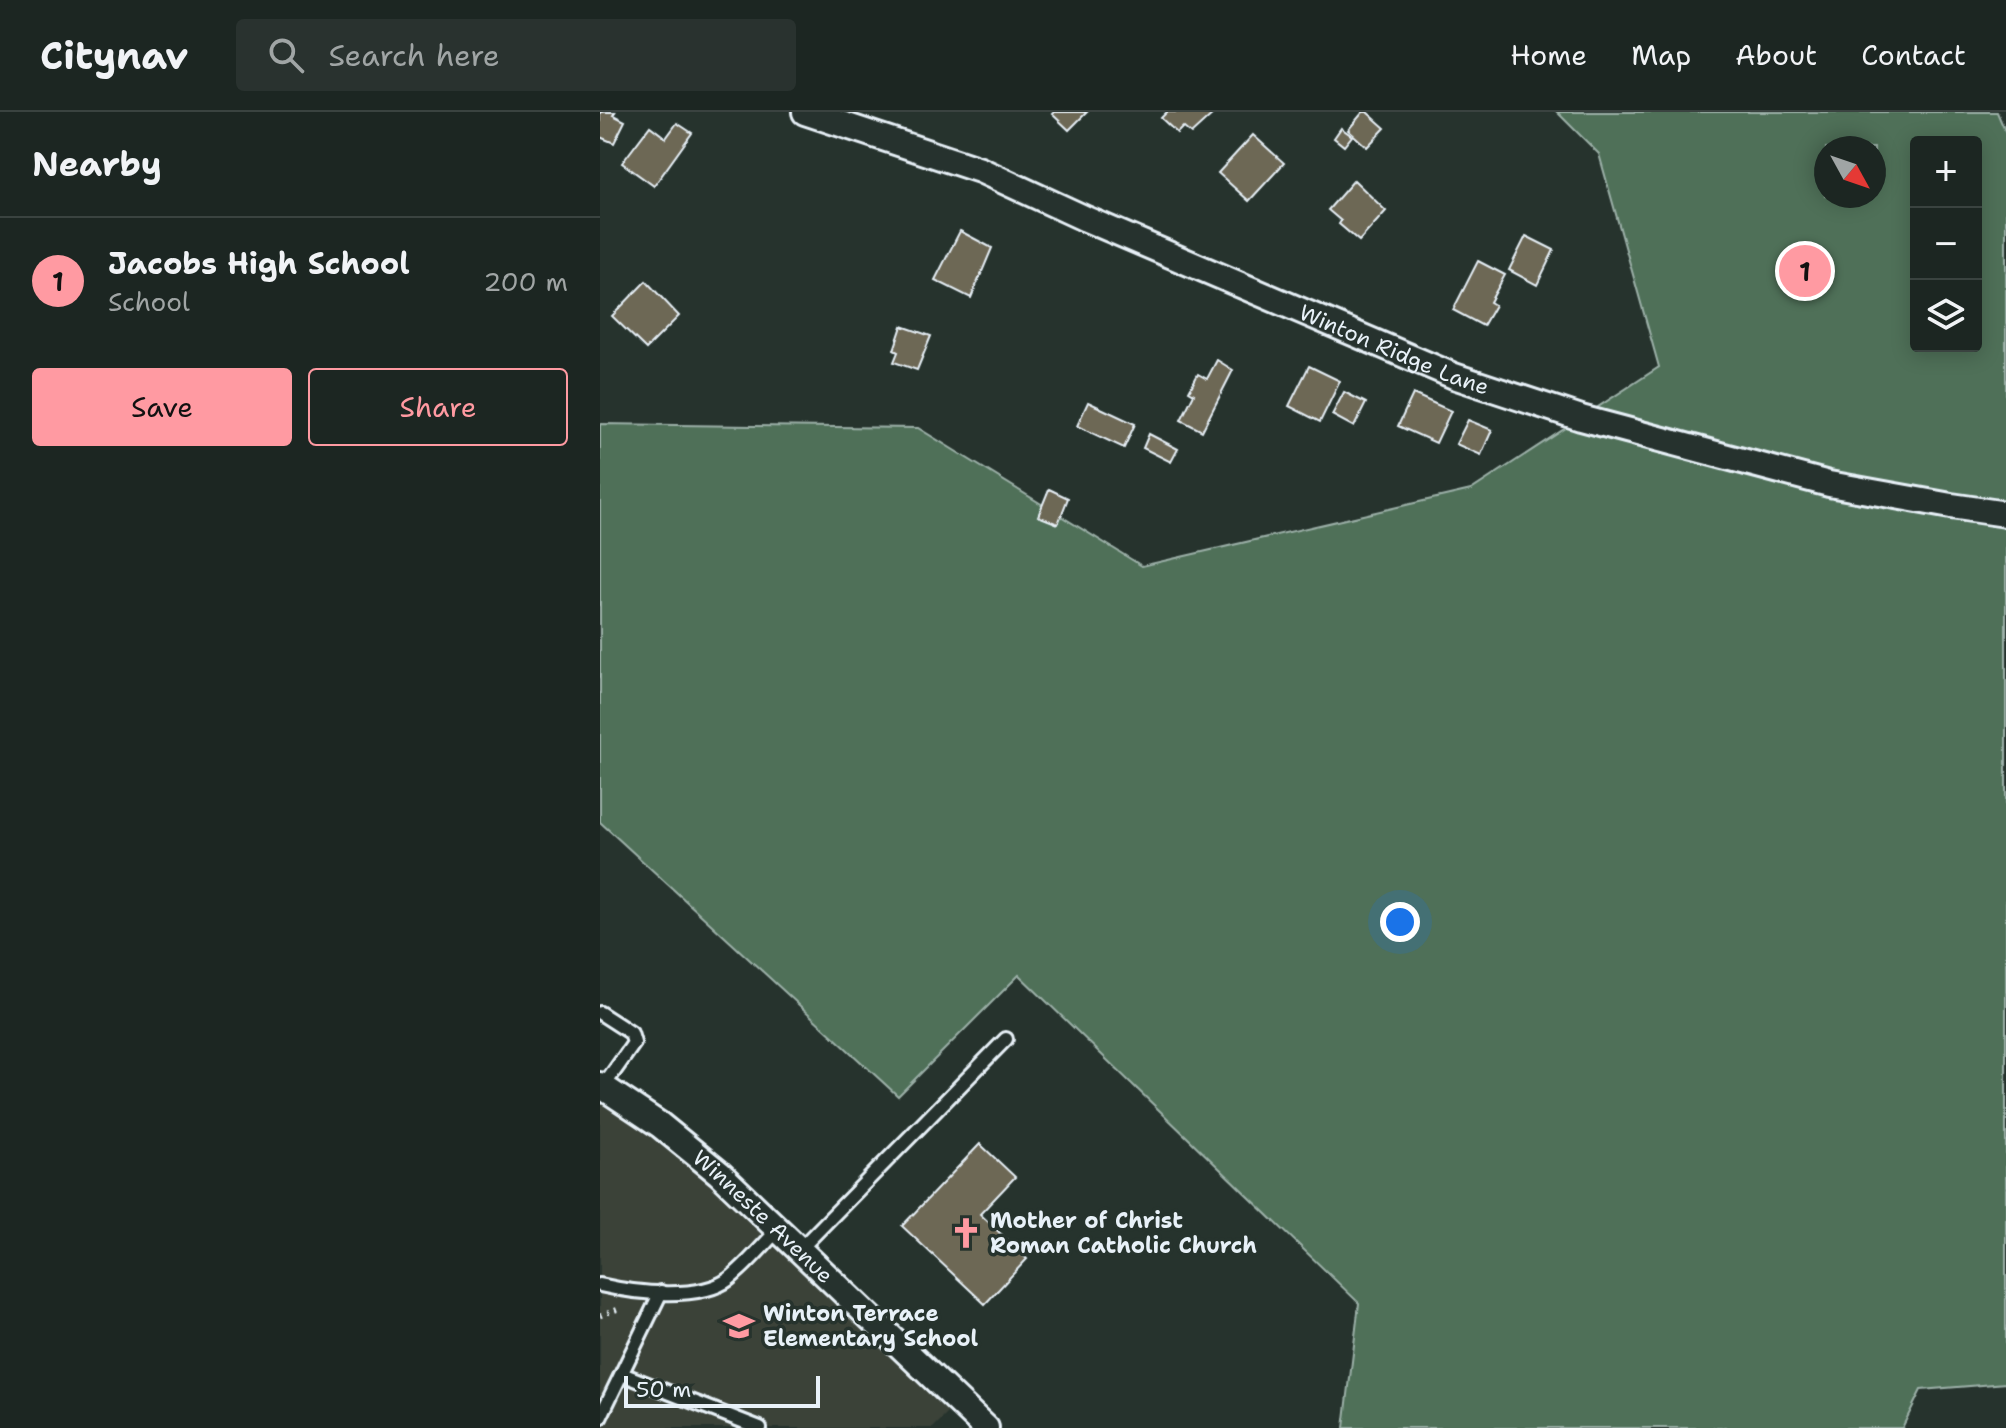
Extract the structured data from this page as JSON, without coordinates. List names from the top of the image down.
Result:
{
  "streets": {
    "street": ["Winton Ridge Lane", "Winneste Avenue"]
  },
  "places": {
    "church": ["Mother of Christ Roman Catholic Church"],
    "school or university": ["Winton Terrace Elementary School"]
  },
  "scale_bar": "50 m",
  "north": "bottom right",
  "page": {
    "header": "Citynav",
    "search": "Search here",
    "nav": [
      "Home",
      "Map",
      "About",
      "Contact"
    ],
    "heading": "Nearby",
    "map_buttons": ["+", "−"],
    "list": [
      {
        "mark": "1",
        "name": "Jacobs High School",
        "note": "School",
        "value": "200 m"
      }
    ],
    "pins": "1",
    "buttons": ["Save", "Share"],
    "scale": "50 m"
  }
}
